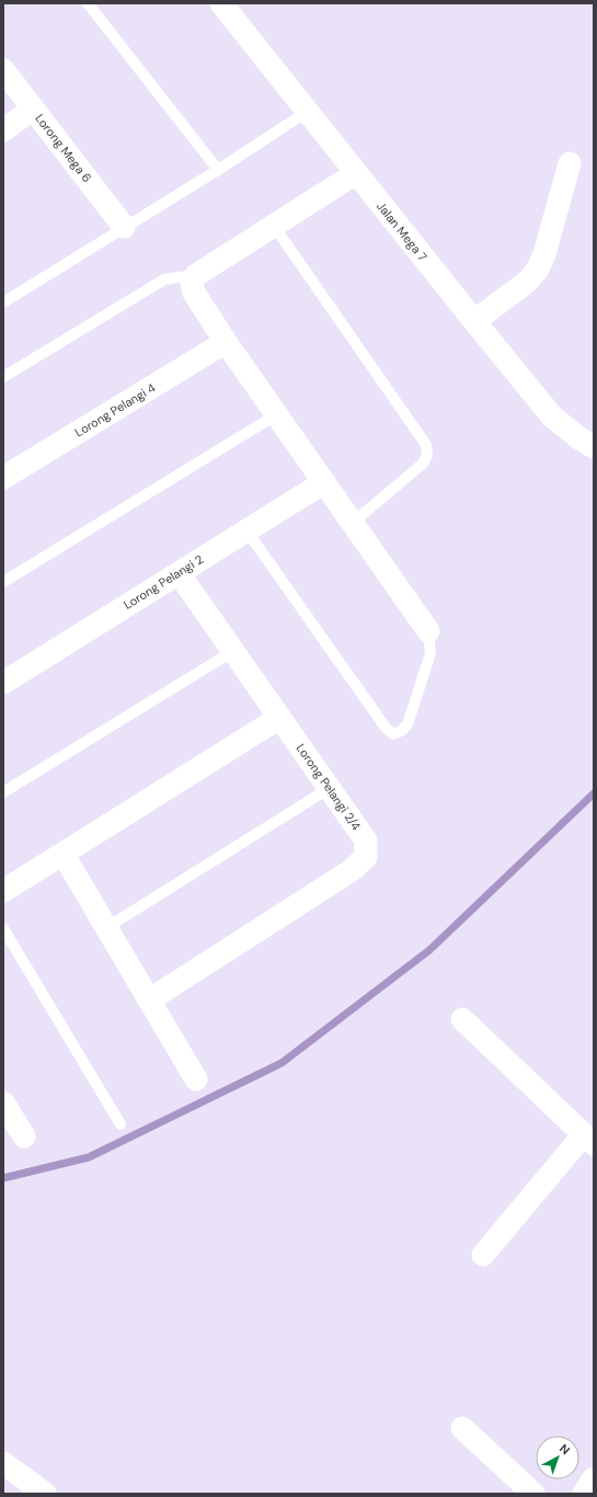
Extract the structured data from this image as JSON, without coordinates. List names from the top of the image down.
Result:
{
  "streets": {
    "street": [
      "Lorong Mega 6",
      "Jalan Mega 7",
      "Lorong Pelangi 4",
      "Lorong Pelangi 2",
      "Lorong Pelangi 2/4"
    ]
  },
  "crossings": [
    ["Lorong Pelangi 2", "Lorong Pelangi 2/4"]
  ],
  "north": "top right"
}
